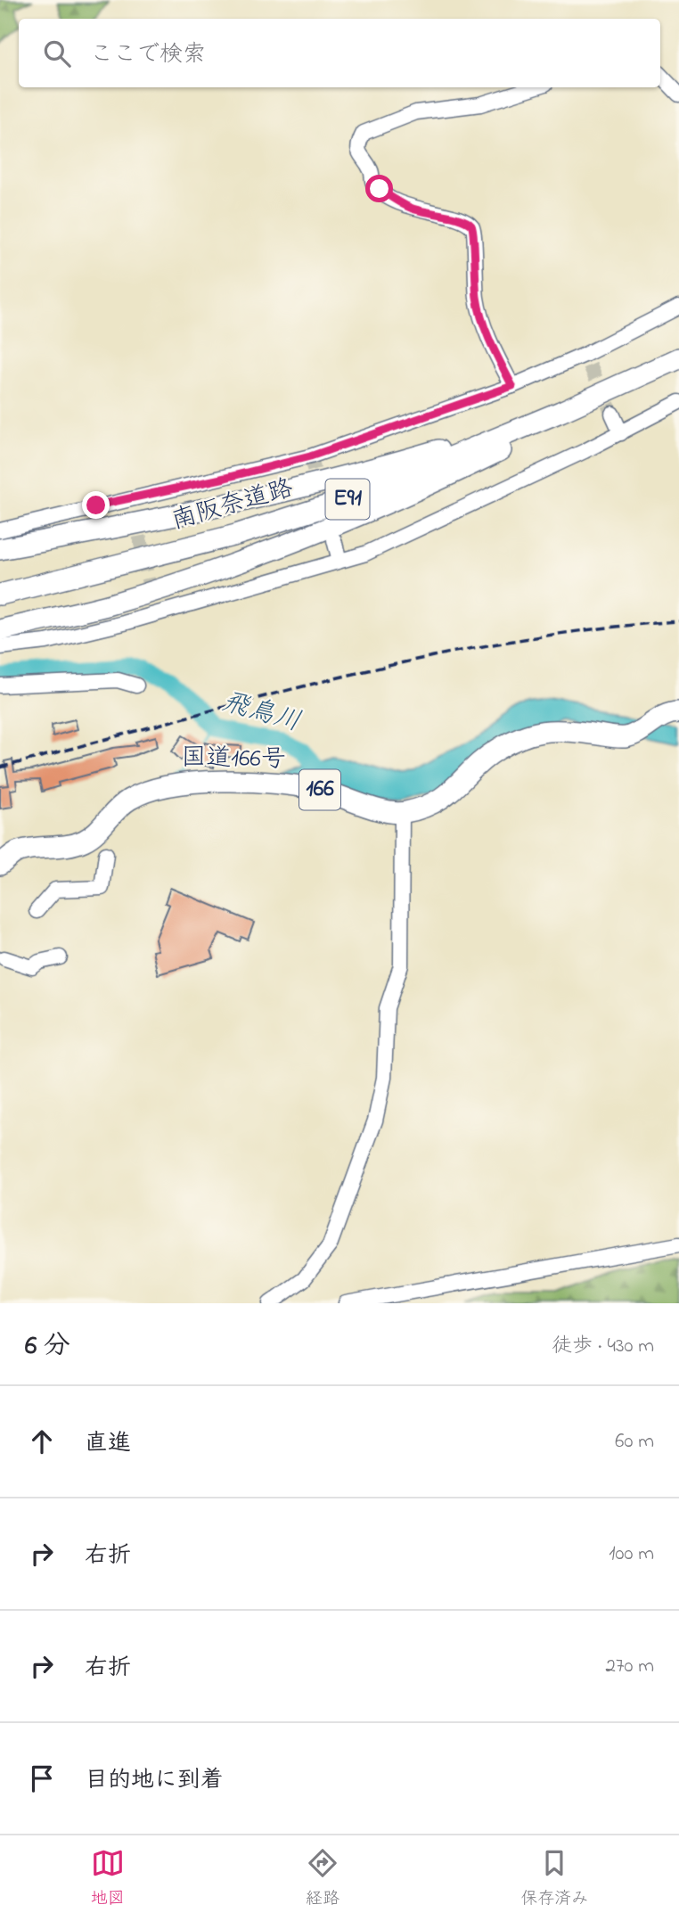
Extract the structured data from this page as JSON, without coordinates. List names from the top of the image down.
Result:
{
  "streets": {
    "highway": [
      "E91",
      "南阪奈道路",
      "国道166号",
      "166"
    ]
  },
  "water": ["飛鳥川"],
  "page": {
    "search": "ここで検索",
    "heading": ["6 分", "徒歩 · 430 m"],
    "list": [
      ["直進", "60 m"],
      ["右折", "100 m"],
      ["右折", "270 m"],
      "目的地に到着"
    ],
    "nav": ["地図", "経路", "保存済み"]
  }
}
